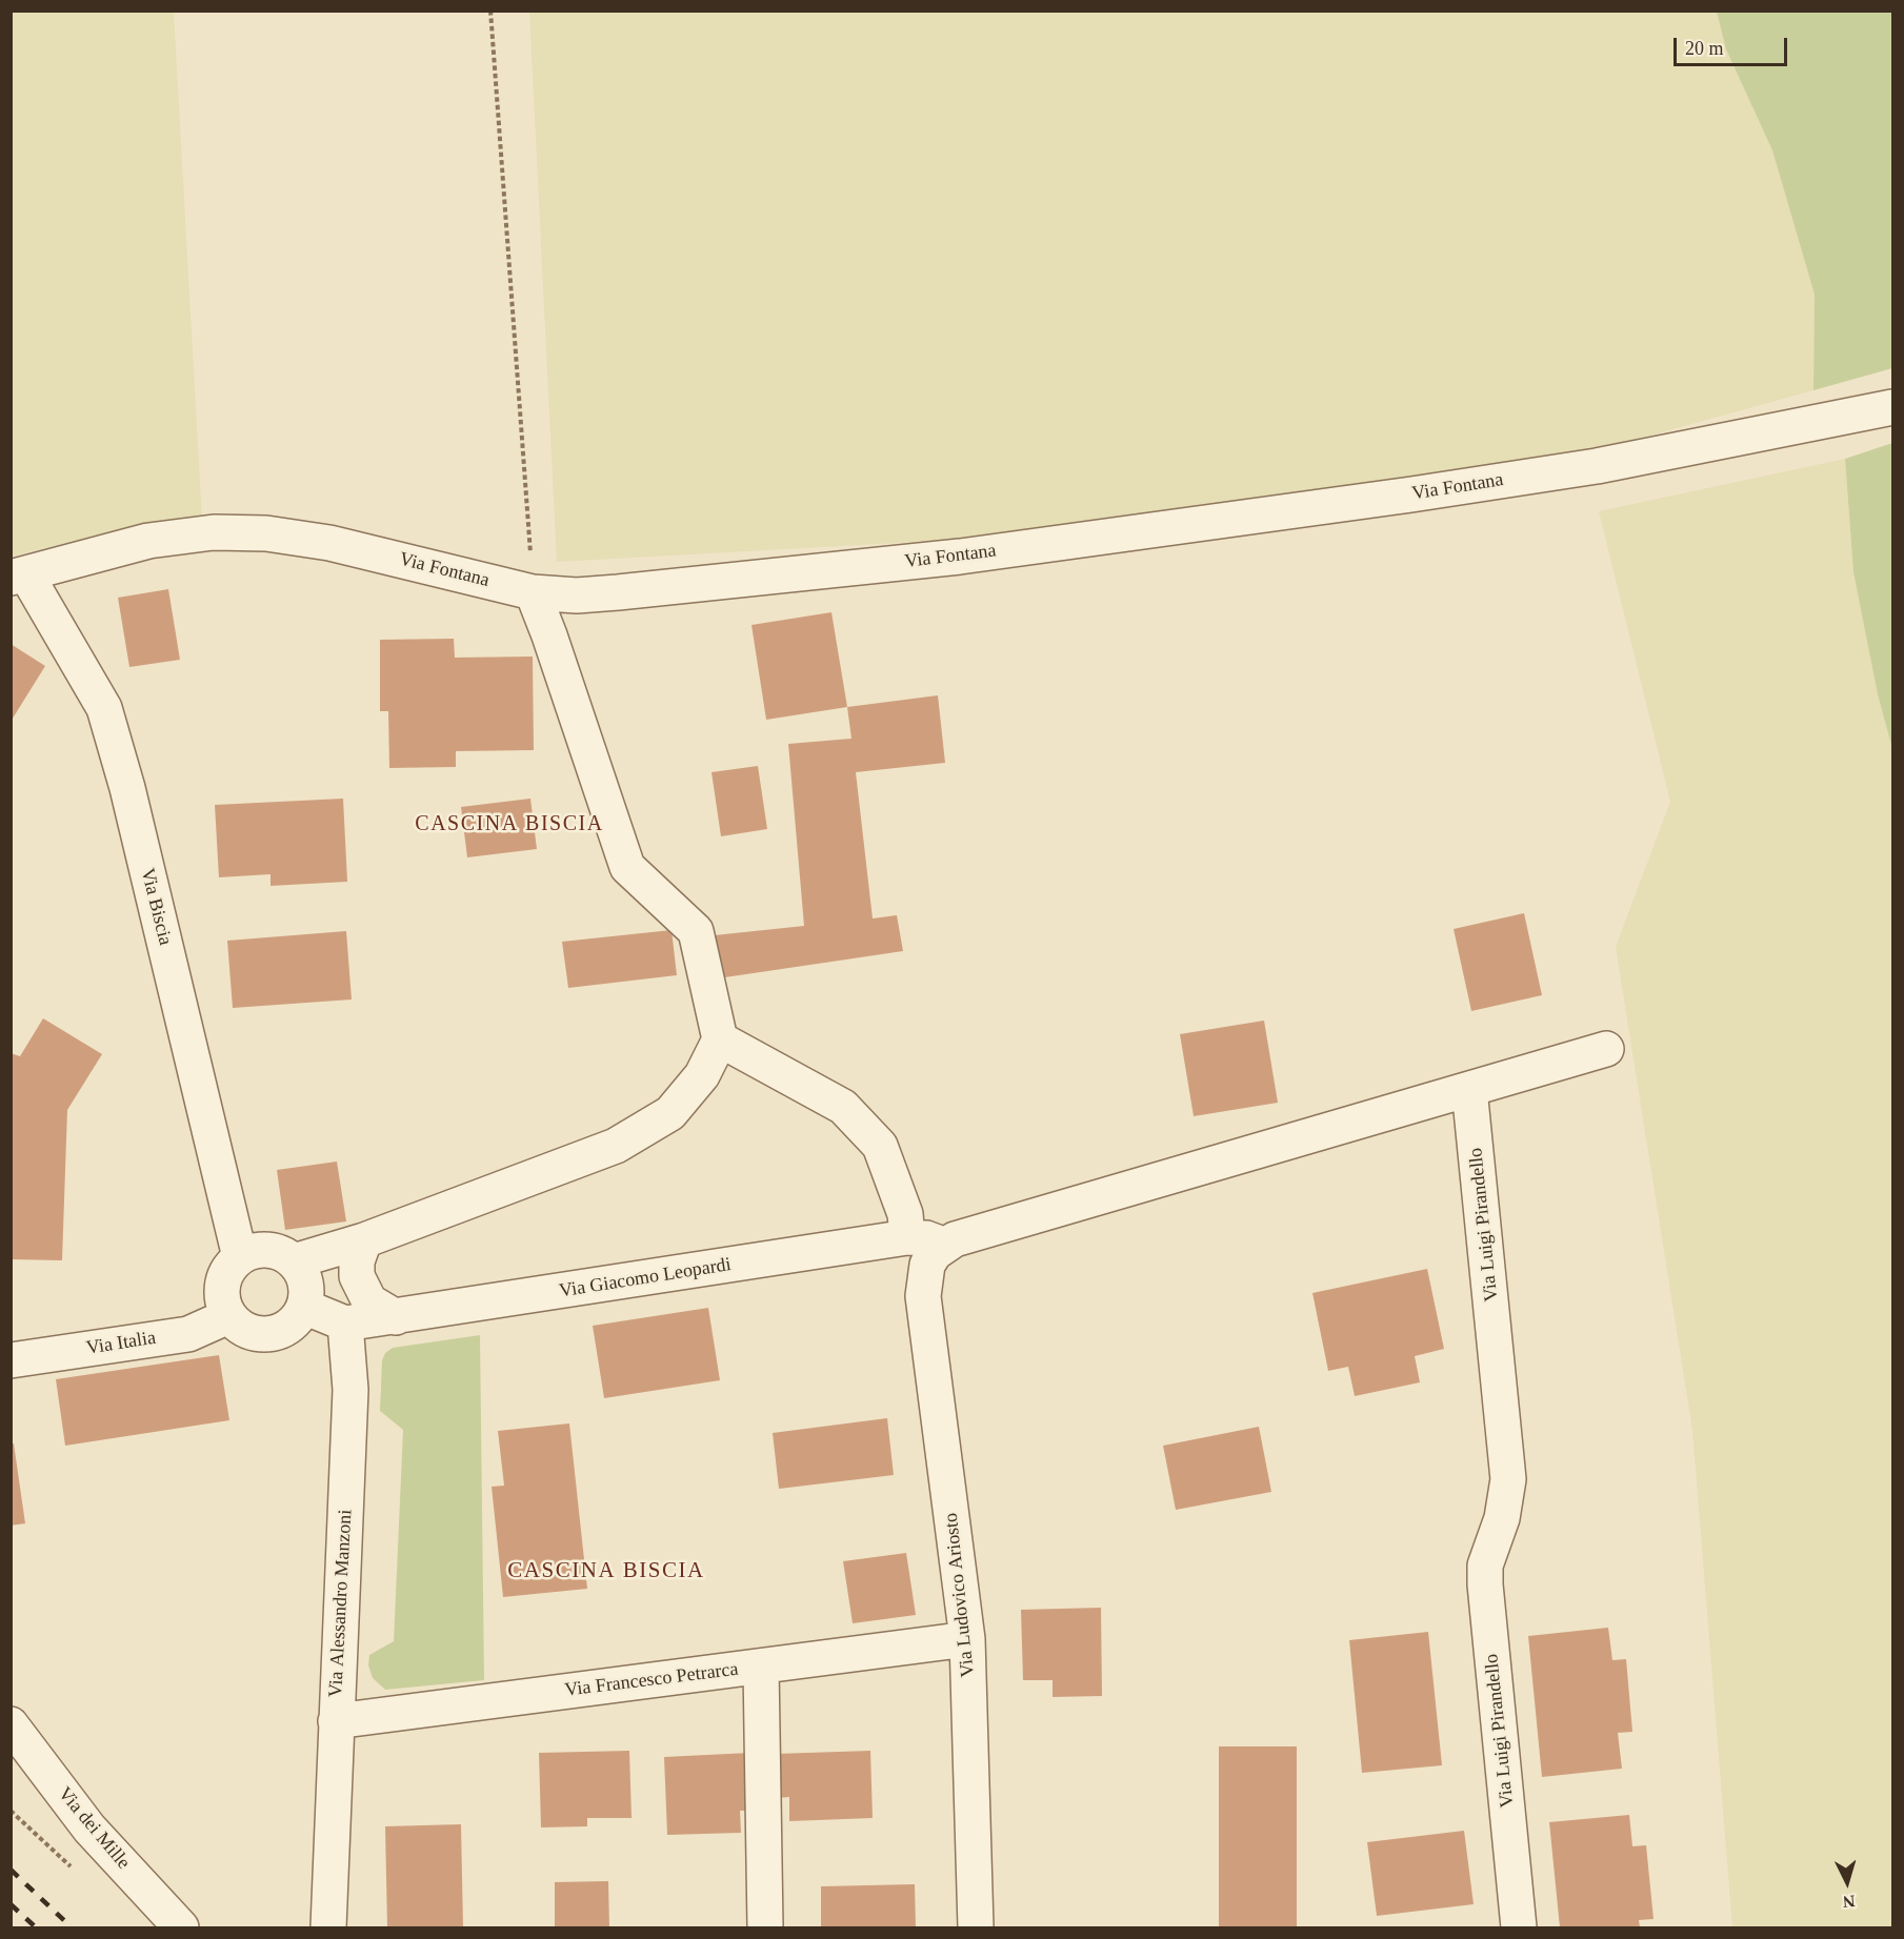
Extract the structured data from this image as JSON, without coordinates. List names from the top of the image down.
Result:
{
  "streets": {
    "street": [
      "Via Fontana",
      "Via Biscia",
      "Via Luigi Pirandello",
      "Via Giacomo Leopardi",
      "Via Italia",
      "Via Ludovico Ariosto",
      "Via Alessandro Manzoni",
      "Via Francesco Petrarca",
      "Via dei Mille"
    ]
  },
  "crossings": [
    ["Via Fontana", "Via Biscia"],
    ["Via Biscia", "Via Italia"],
    ["Via Giacomo Leopardi", "Via Ludovico Ariosto"],
    ["Via Giacomo Leopardi", "Via Alessandro Manzoni"],
    ["Via Ludovico Ariosto", "Via Francesco Petrarca"],
    ["Via Alessandro Manzoni", "Via Francesco Petrarca"]
  ],
  "districts": ["CASCINA BISCIA", "CASCINA BISCIA"],
  "scale_bar": "20 m",
  "north": "bottom"
}
